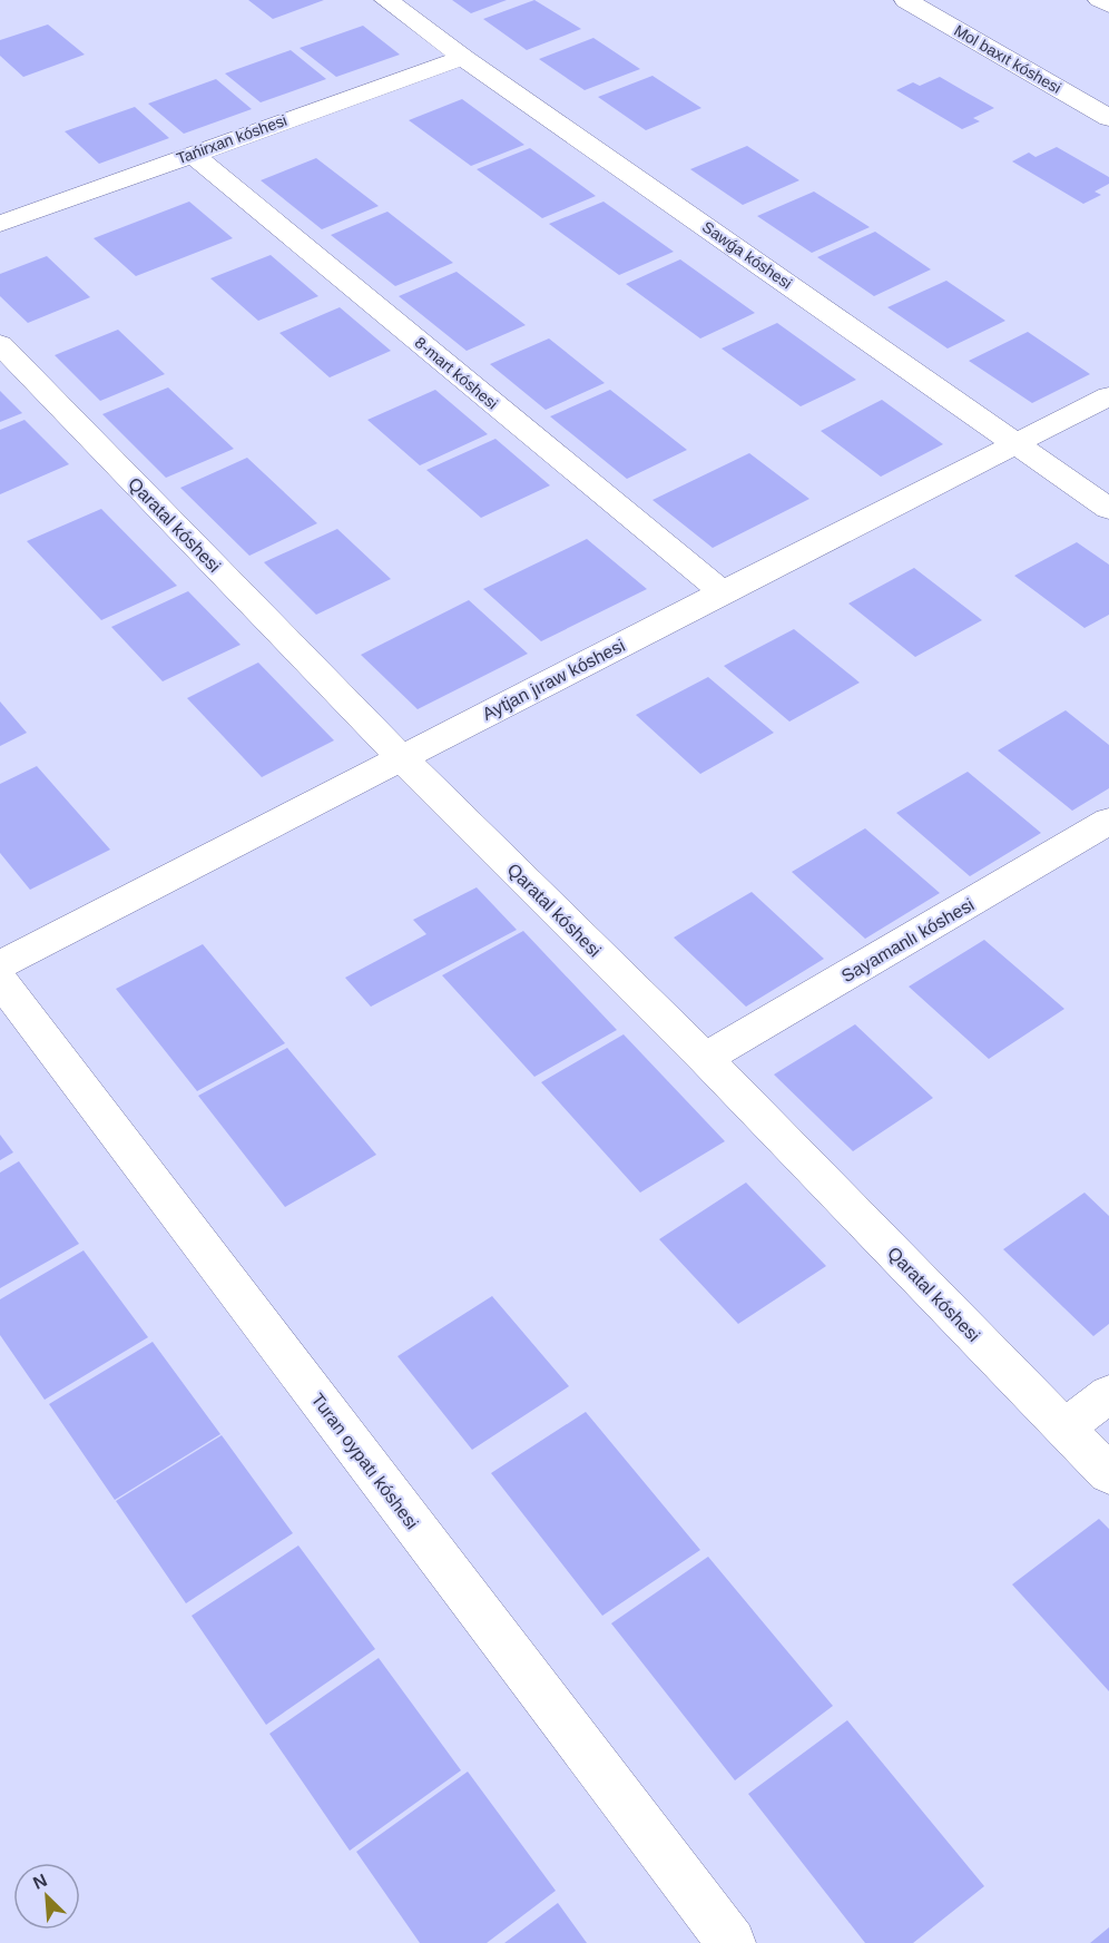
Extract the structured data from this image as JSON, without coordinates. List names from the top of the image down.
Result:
{
  "streets": {
    "street": [
      "Mol baxıt kóshesi",
      "Tańirxan kóshesi",
      "Sawǵa kóshesi",
      "8-mart kóshesi",
      "Qaratal kóshesi",
      "Aytjan jıraw kóshesi",
      "Sayamanlı kóshesi",
      "Turan oypatı kóshesi"
    ]
  },
  "crossings": [
    ["Tańirxan kóshesi", "Sawǵa kóshesi"],
    ["Tańirxan kóshesi", "8-mart kóshesi"],
    ["Sawǵa kóshesi", "Aytjan jıraw kóshesi"],
    ["8-mart kóshesi", "Aytjan jıraw kóshesi"],
    ["Qaratal kóshesi", "Aytjan jıraw kóshesi"],
    ["Qaratal kóshesi", "Sayamanlı kóshesi"]
  ],
  "north": "top left"
}
